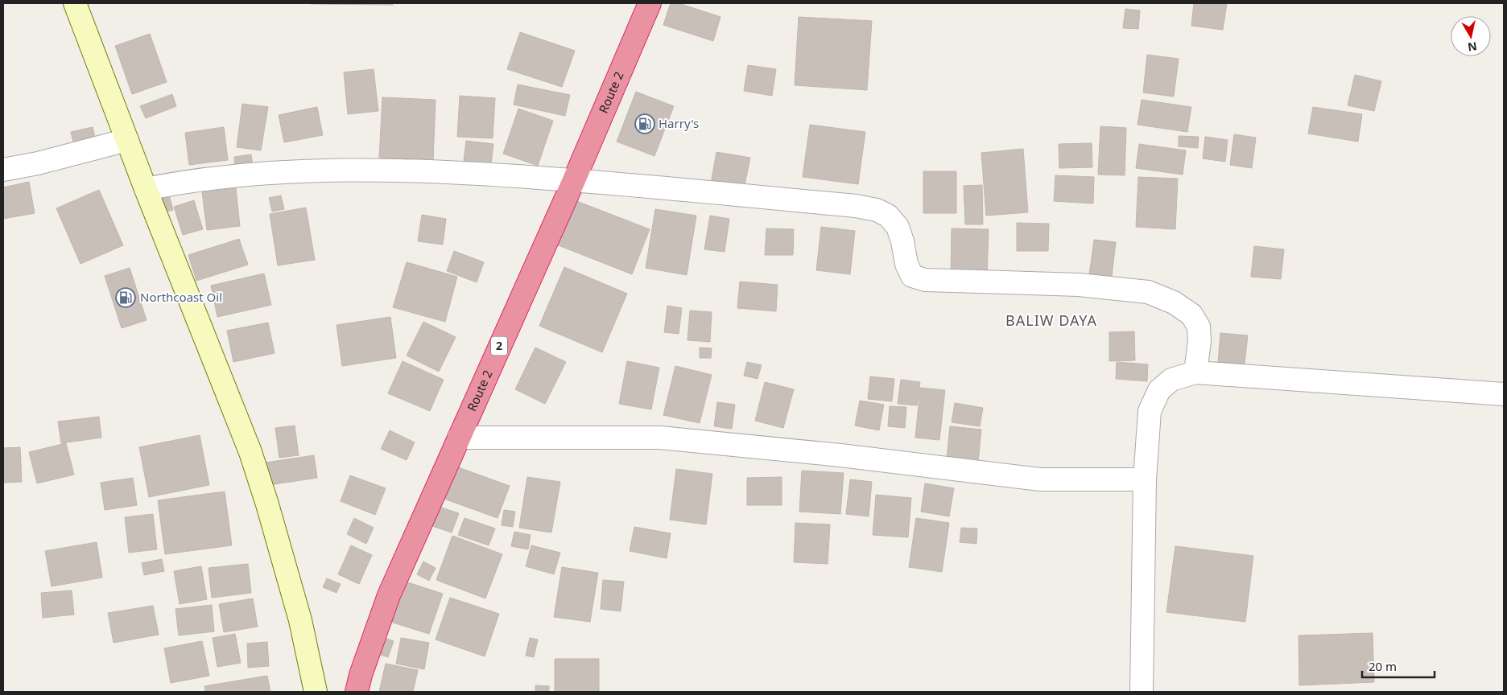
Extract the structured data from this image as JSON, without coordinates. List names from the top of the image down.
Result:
{
  "streets": {
    "highway": ["Route 2", "2"]
  },
  "districts": ["BALIW DAYA"],
  "places": {
    "fuel station": ["Harry's", "Northcoast Oil"]
  },
  "scale_bar": "20 m",
  "north": "bottom"
}
